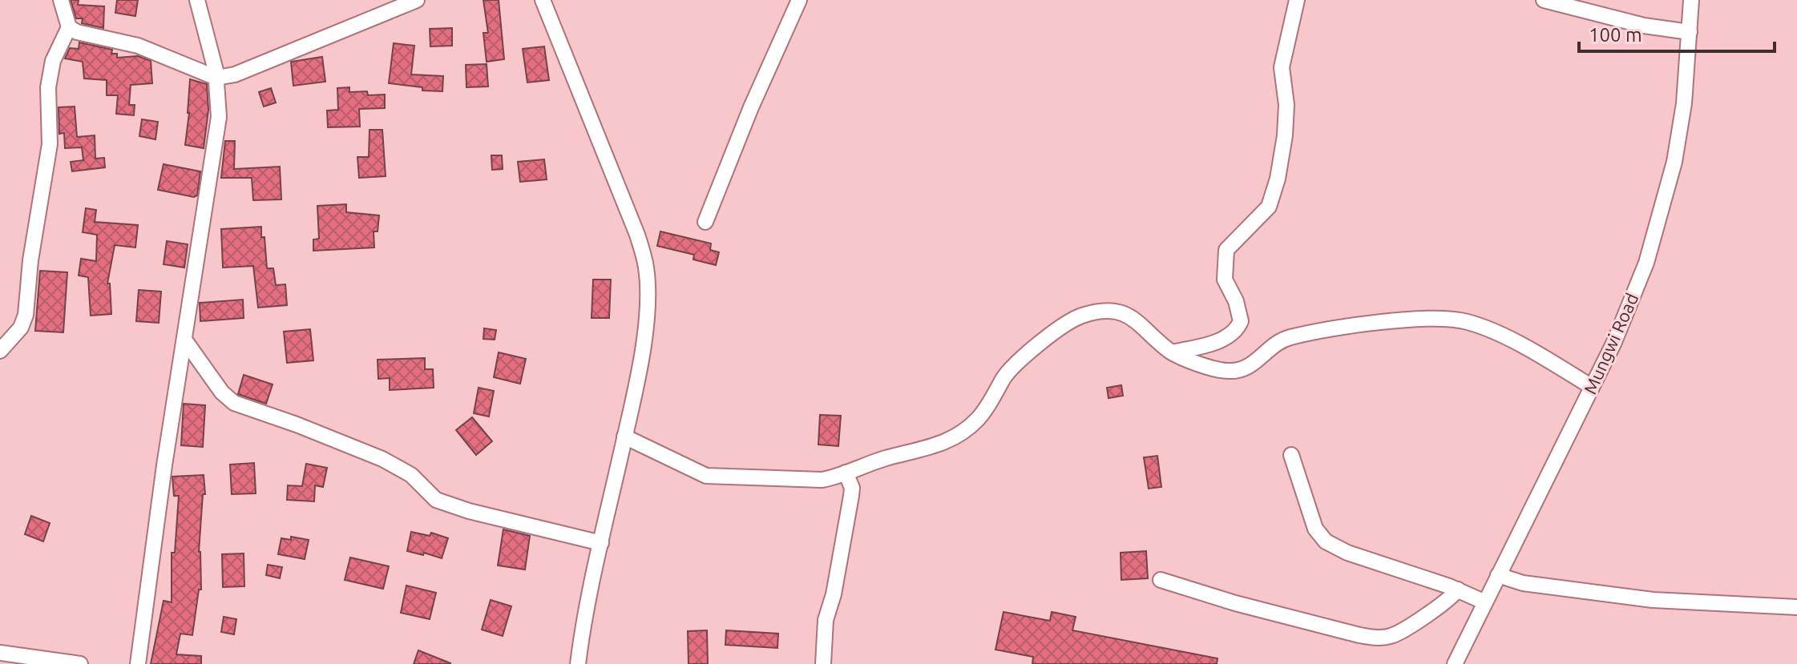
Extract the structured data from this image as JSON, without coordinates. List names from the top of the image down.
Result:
{
  "streets": {
    "street": ["Mungwi Road"]
  },
  "scale_bar": "100 m"
}
